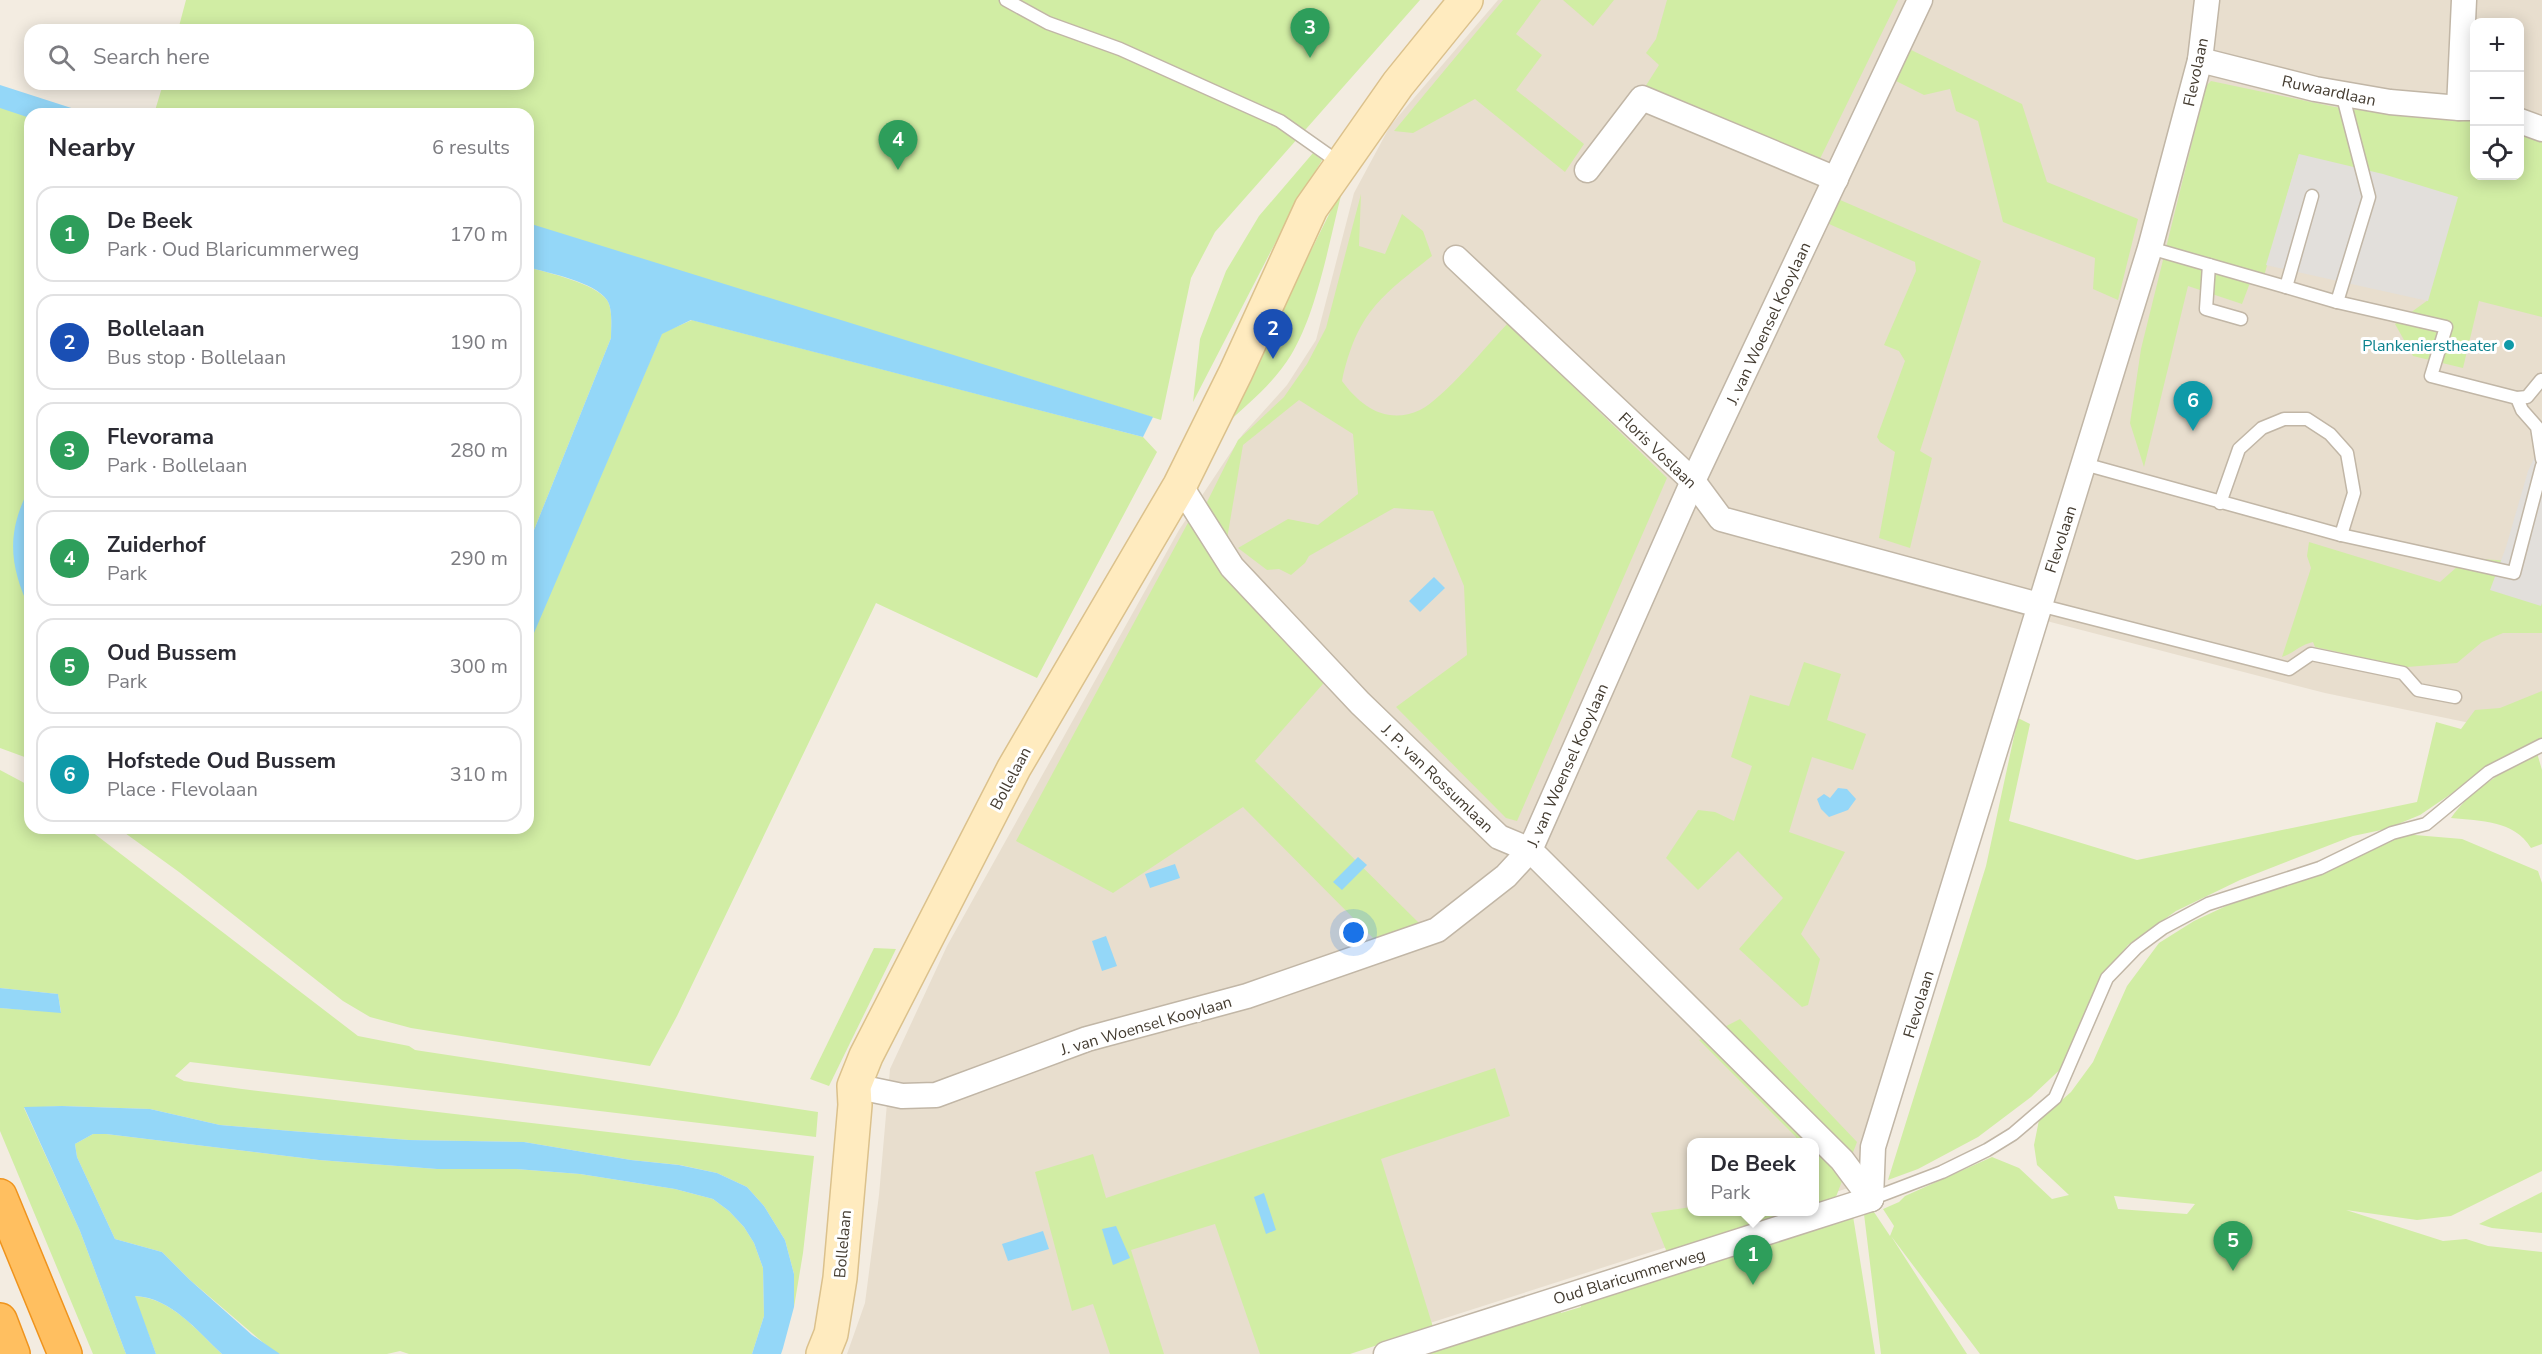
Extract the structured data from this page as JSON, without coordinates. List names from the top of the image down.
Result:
{
  "streets": {
    "main road": ["Bollelaan"],
    "street": [
      "Flevolaan",
      "Ruwaardlaan",
      "J. van Woensel Kooylaan",
      "Floris Voslaan",
      "J. P. van Rossumlaan",
      "Oud Blaricummerweg"
    ]
  },
  "crossings": [
    ["Flevolaan", "Ruwaardlaan"],
    ["Flevolaan", "Floris Voslaan"],
    ["Flevolaan", "J. P. van Rossumlaan"],
    ["Flevolaan", "Oud Blaricummerweg"],
    ["J. van Woensel Kooylaan", "Floris Voslaan"],
    ["J. van Woensel Kooylaan", "Bollelaan"],
    ["J. van Woensel Kooylaan", "J. P. van Rossumlaan"],
    ["Bollelaan", "J. P. van Rossumlaan"],
    ["J. P. van Rossumlaan", "Oud Blaricummerweg"]
  ],
  "places": ["Plankenierstheater"],
  "page": {
    "pins": [
      "3",
      "4",
      "2",
      "6",
      "5",
      "1"
    ],
    "map_buttons": ["+", "−"],
    "search": "Search here",
    "heading": ["Nearby", "6 results"],
    "list": [
      {
        "mark": "1",
        "name": "De Beek",
        "note": "Park · Oud Blaricummerweg",
        "value": "170 m"
      },
      {
        "mark": "2",
        "name": "Bollelaan",
        "note": "Bus stop · Bollelaan",
        "value": "190 m"
      },
      {
        "mark": "3",
        "name": "Flevorama",
        "note": "Park · Bollelaan",
        "value": "280 m"
      },
      {
        "mark": "4",
        "name": "Zuiderhof",
        "note": "Park",
        "value": "290 m"
      },
      {
        "mark": "5",
        "name": "Oud Bussem",
        "note": "Park",
        "value": "300 m"
      },
      {
        "mark": "6",
        "name": "Hofstede Oud Bussem",
        "note": "Place · Flevolaan",
        "value": "310 m"
      }
    ],
    "popup": ["De Beek", "Park"]
  }
}
